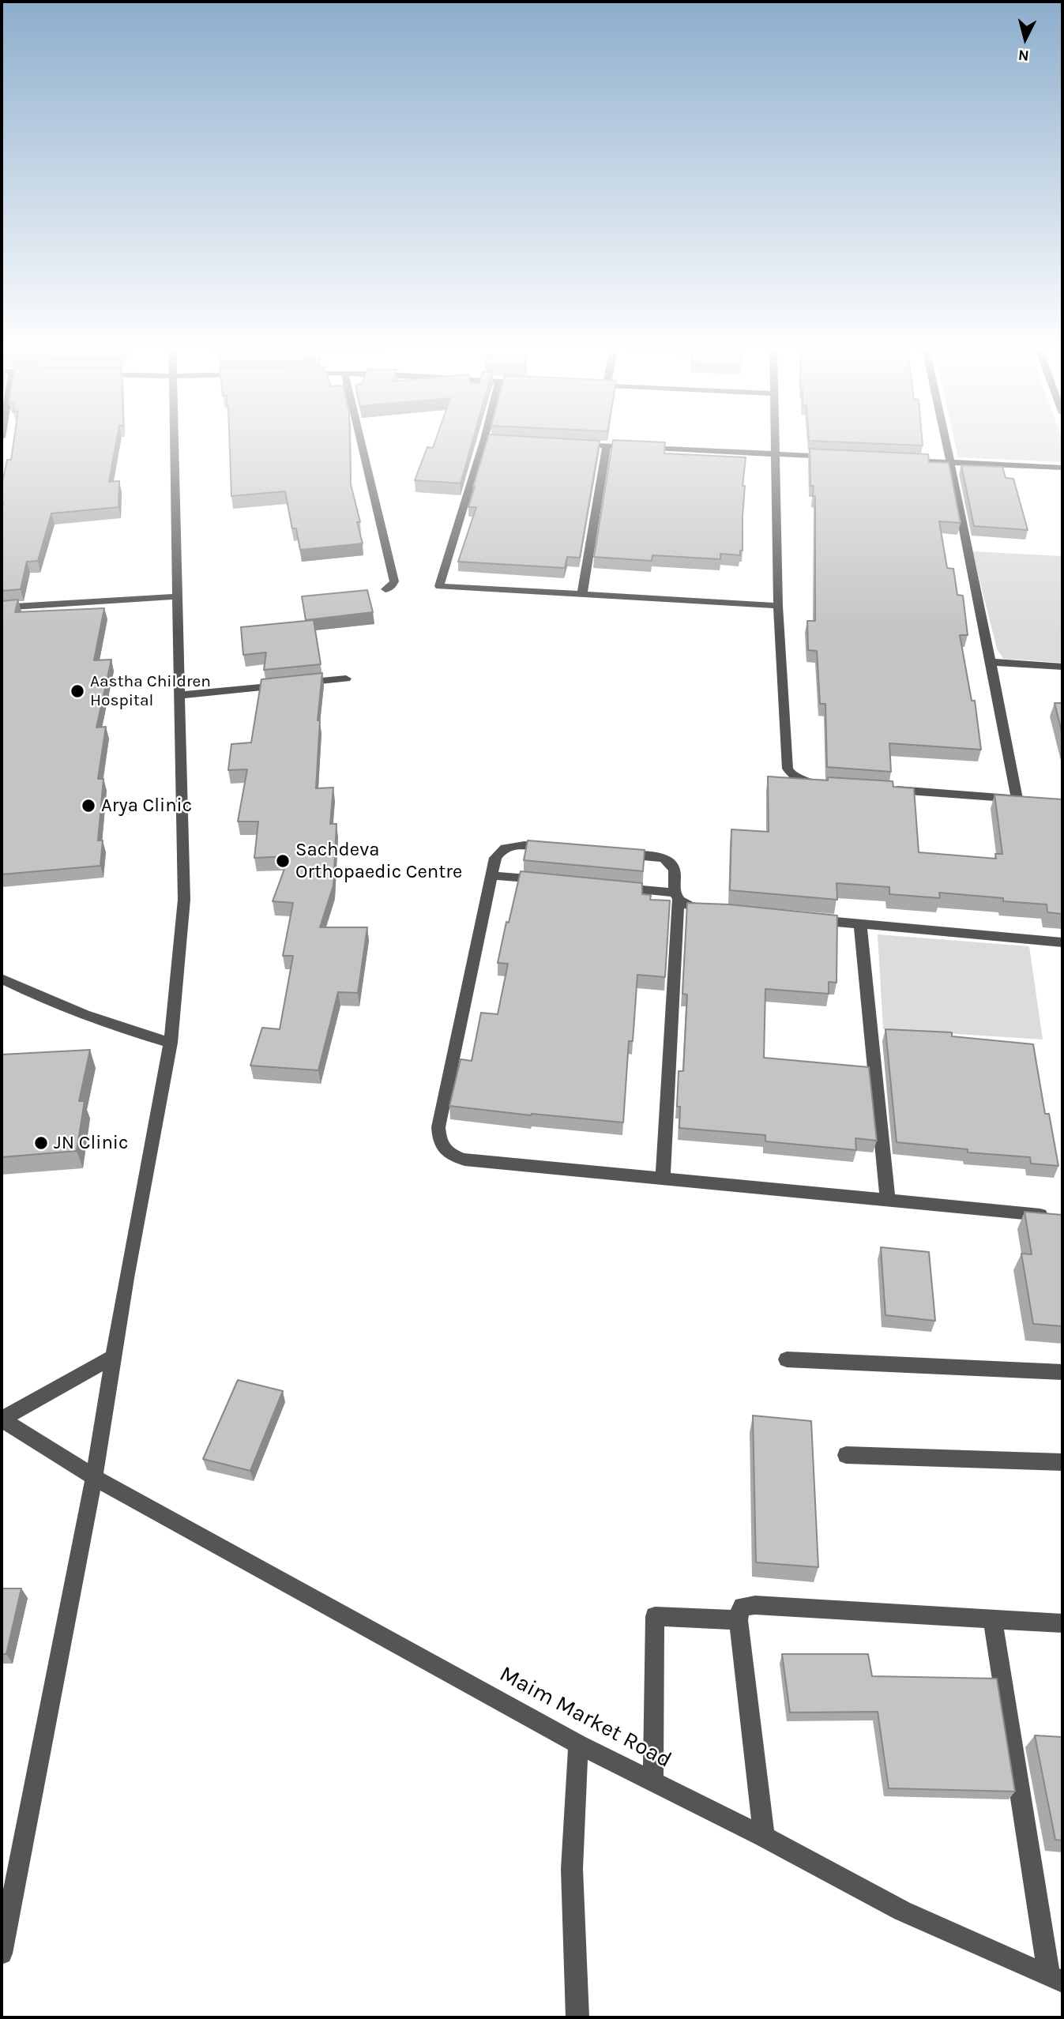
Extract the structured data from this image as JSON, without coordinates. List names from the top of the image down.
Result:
{
  "streets": {
    "street": ["Maim Market Road"]
  },
  "places": [
    "Aastha Children Hospital",
    "Arya Clinic",
    "Sachdeva Orthopaedic Centre",
    "JN Clinic"
  ],
  "north": "bottom"
}
